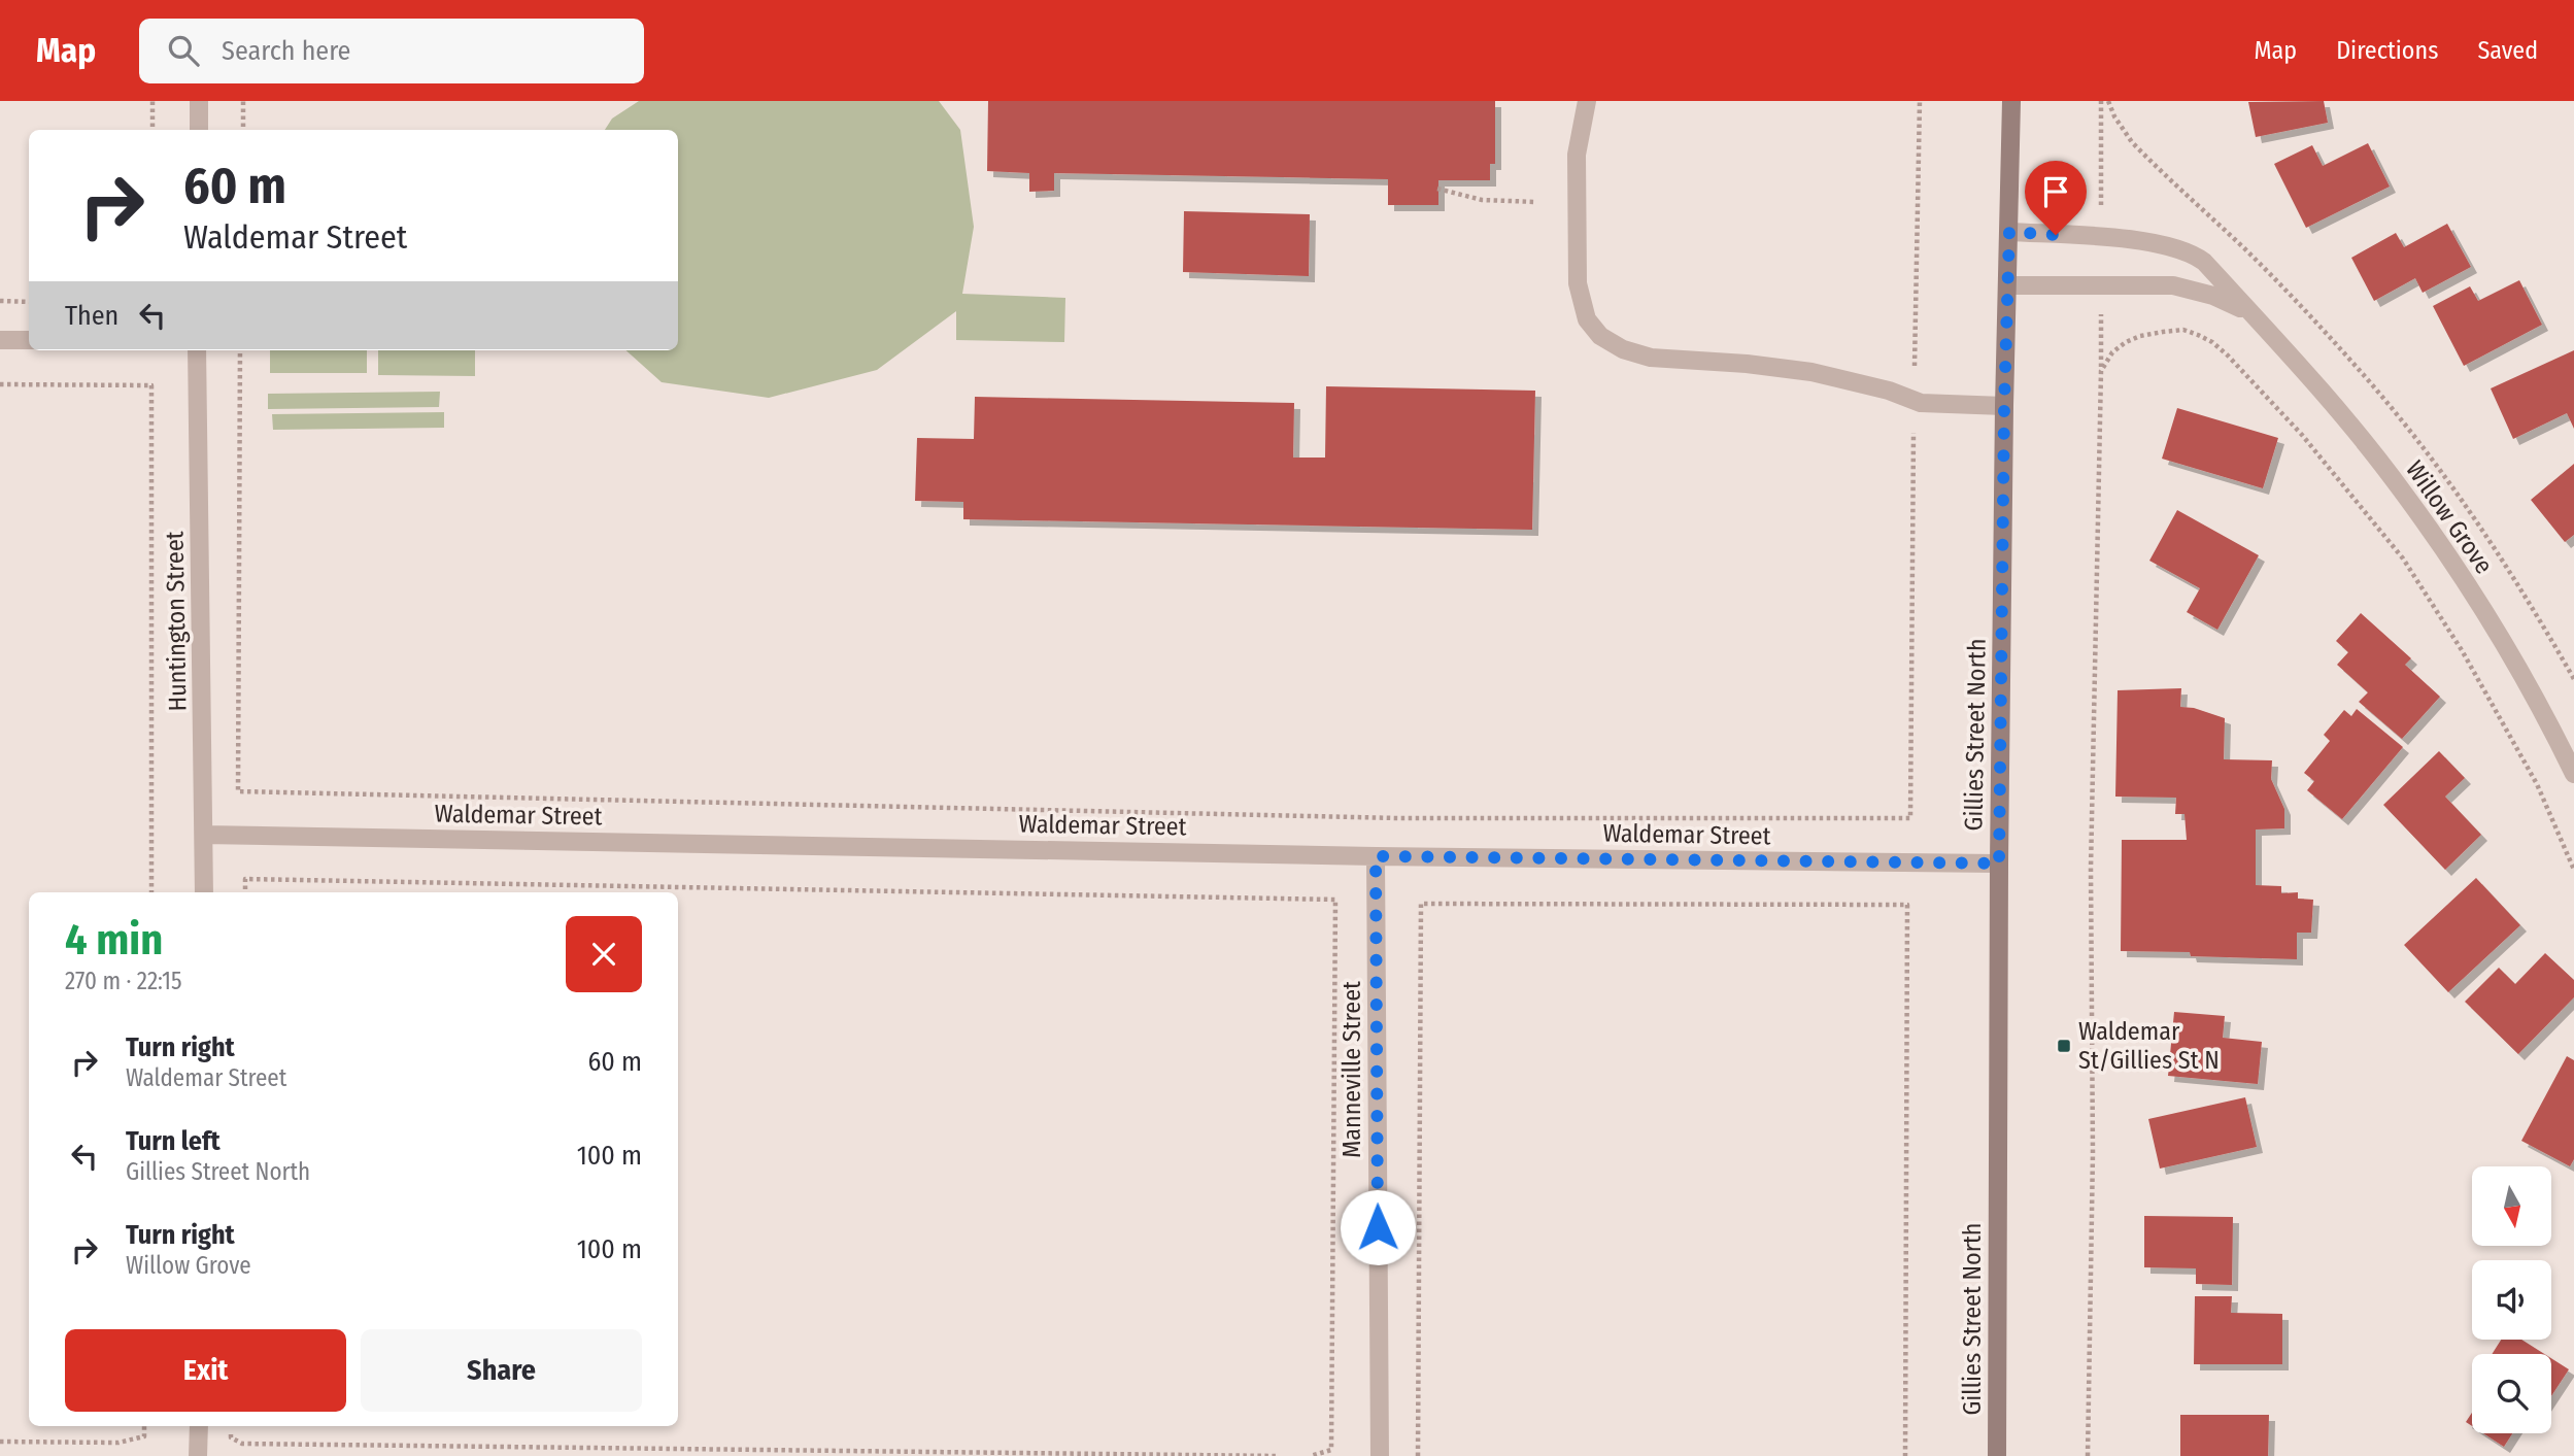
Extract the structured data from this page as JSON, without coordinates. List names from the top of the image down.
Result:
{
  "streets": {
    "main road": ["Gillies Street North"],
    "street": [
      "Willow Grove",
      "Huntington Street",
      "Waldemar Street",
      "Manneville Street"
    ]
  },
  "crossings": [
    ["Willow Grove", "Gillies Street North"],
    ["Huntington Street", "Waldemar Street"],
    ["Gillies Street North", "Waldemar Street"],
    ["Waldemar Street", "Manneville Street"]
  ],
  "places": {
    "transit": ["Waldemar St/Gillies St N"]
  },
  "north": "bottom",
  "page": {
    "header": "Map",
    "search": "Search here",
    "nav": ["Map", "Directions", "Saved"],
    "turn": ["60 m", "Waldemar Street"],
    "then": "Then",
    "heading": ["4 min", "270 m · 22:15"],
    "list": [
      {
        "name": "Turn right",
        "note": "Waldemar Street",
        "value": "60 m"
      },
      {
        "name": "Turn left",
        "note": "Gillies Street North",
        "value": "100 m"
      },
      {
        "name": "Turn right",
        "note": "Willow Grove",
        "value": "100 m"
      }
    ],
    "buttons": ["Exit", "Share"]
  }
}
